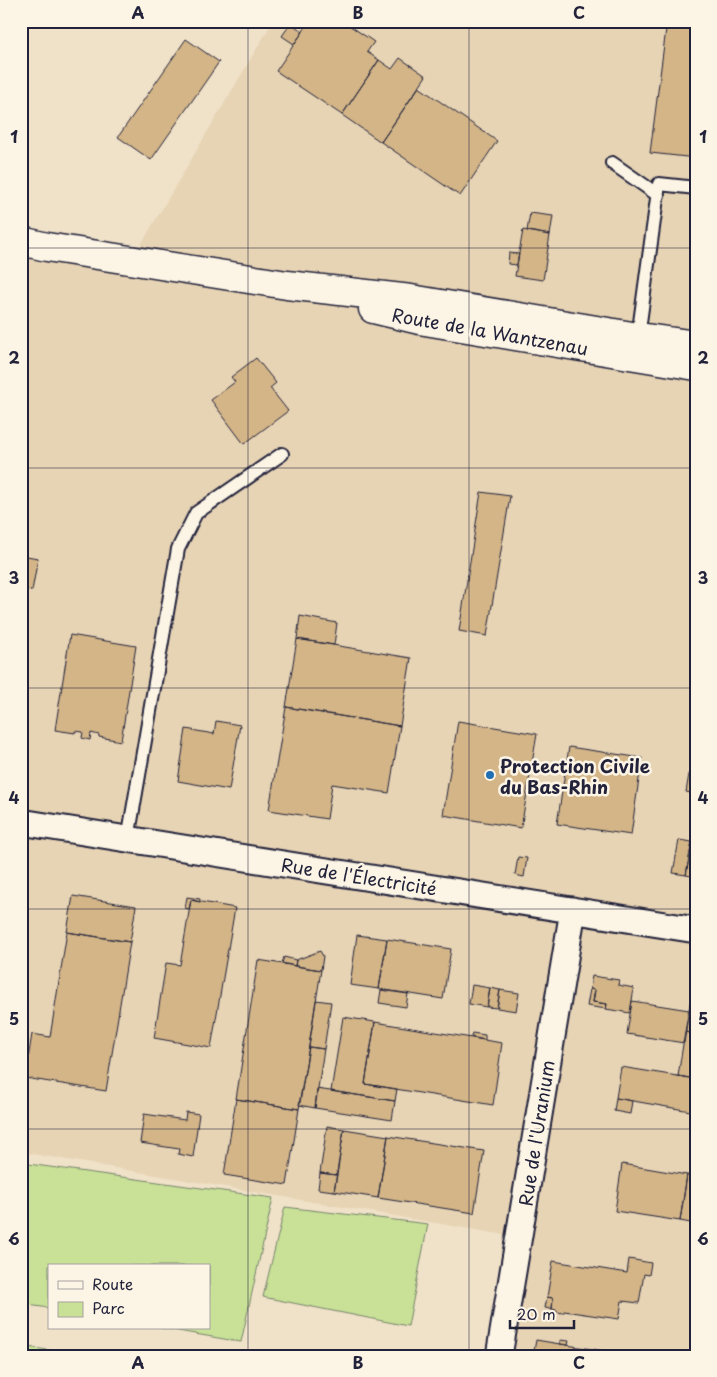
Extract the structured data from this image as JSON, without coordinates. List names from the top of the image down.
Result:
{
  "streets": {
    "main road": ["Route de la Wantzenau"],
    "street": ["Rue de l'Électricité", "Rue de l'Uranium"]
  },
  "crossings": [
    ["Rue de l'Électricité", "Rue de l'Uranium"]
  ],
  "places": ["Protection Civile du Bas-Rhin"],
  "legend": ["Route", "Parc"],
  "scale_bar": "20 m",
  "grid": {
    "columns": ["A", "B", "C"],
    "rows": [
      "1",
      "2",
      "3",
      "4",
      "5",
      "6"
    ]
  }
}
